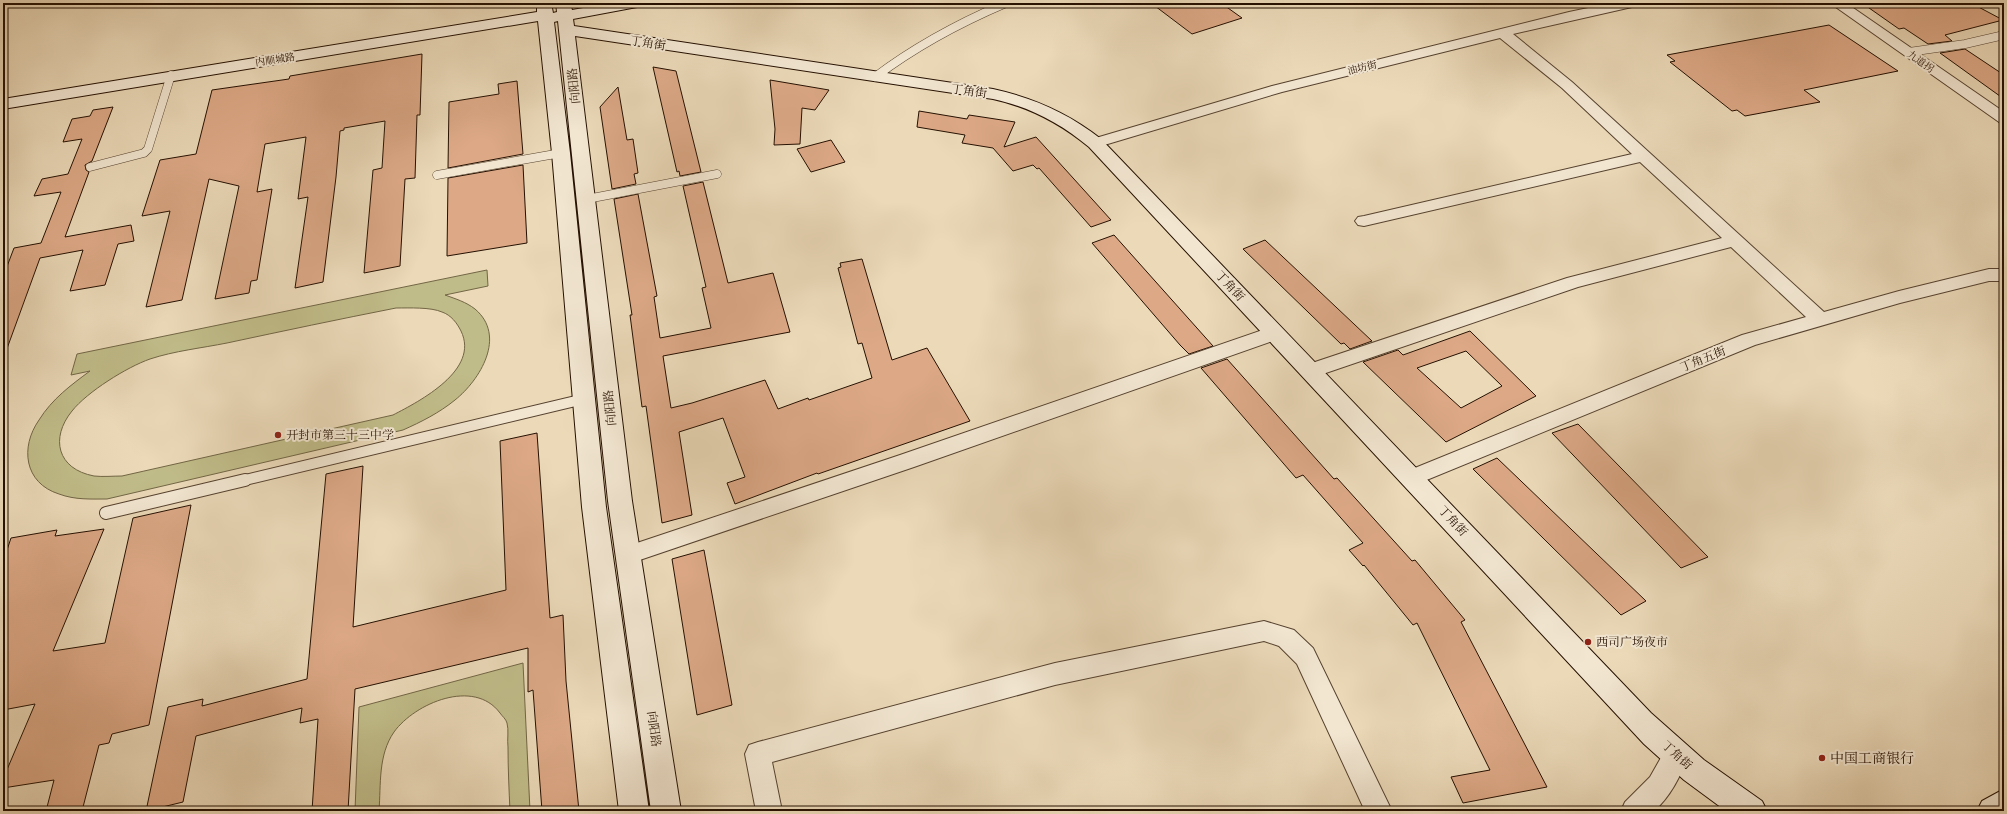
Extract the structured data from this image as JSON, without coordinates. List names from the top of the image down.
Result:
{
  "streets": {
    "street": [
      "丁角街",
      "内顺城路",
      "九道拐",
      "油坊街",
      "向阳路",
      "丁角五街"
    ]
  },
  "crossings": [
    ["丁角街", "内顺城路"],
    ["丁角街", "油坊街"],
    ["丁角街", "向阳路"],
    ["丁角街", "丁角五街"],
    ["内顺城路", "向阳路"]
  ],
  "places": ["开封市第三十三中学", "西司广场夜市", "中国工商银行"]
}
